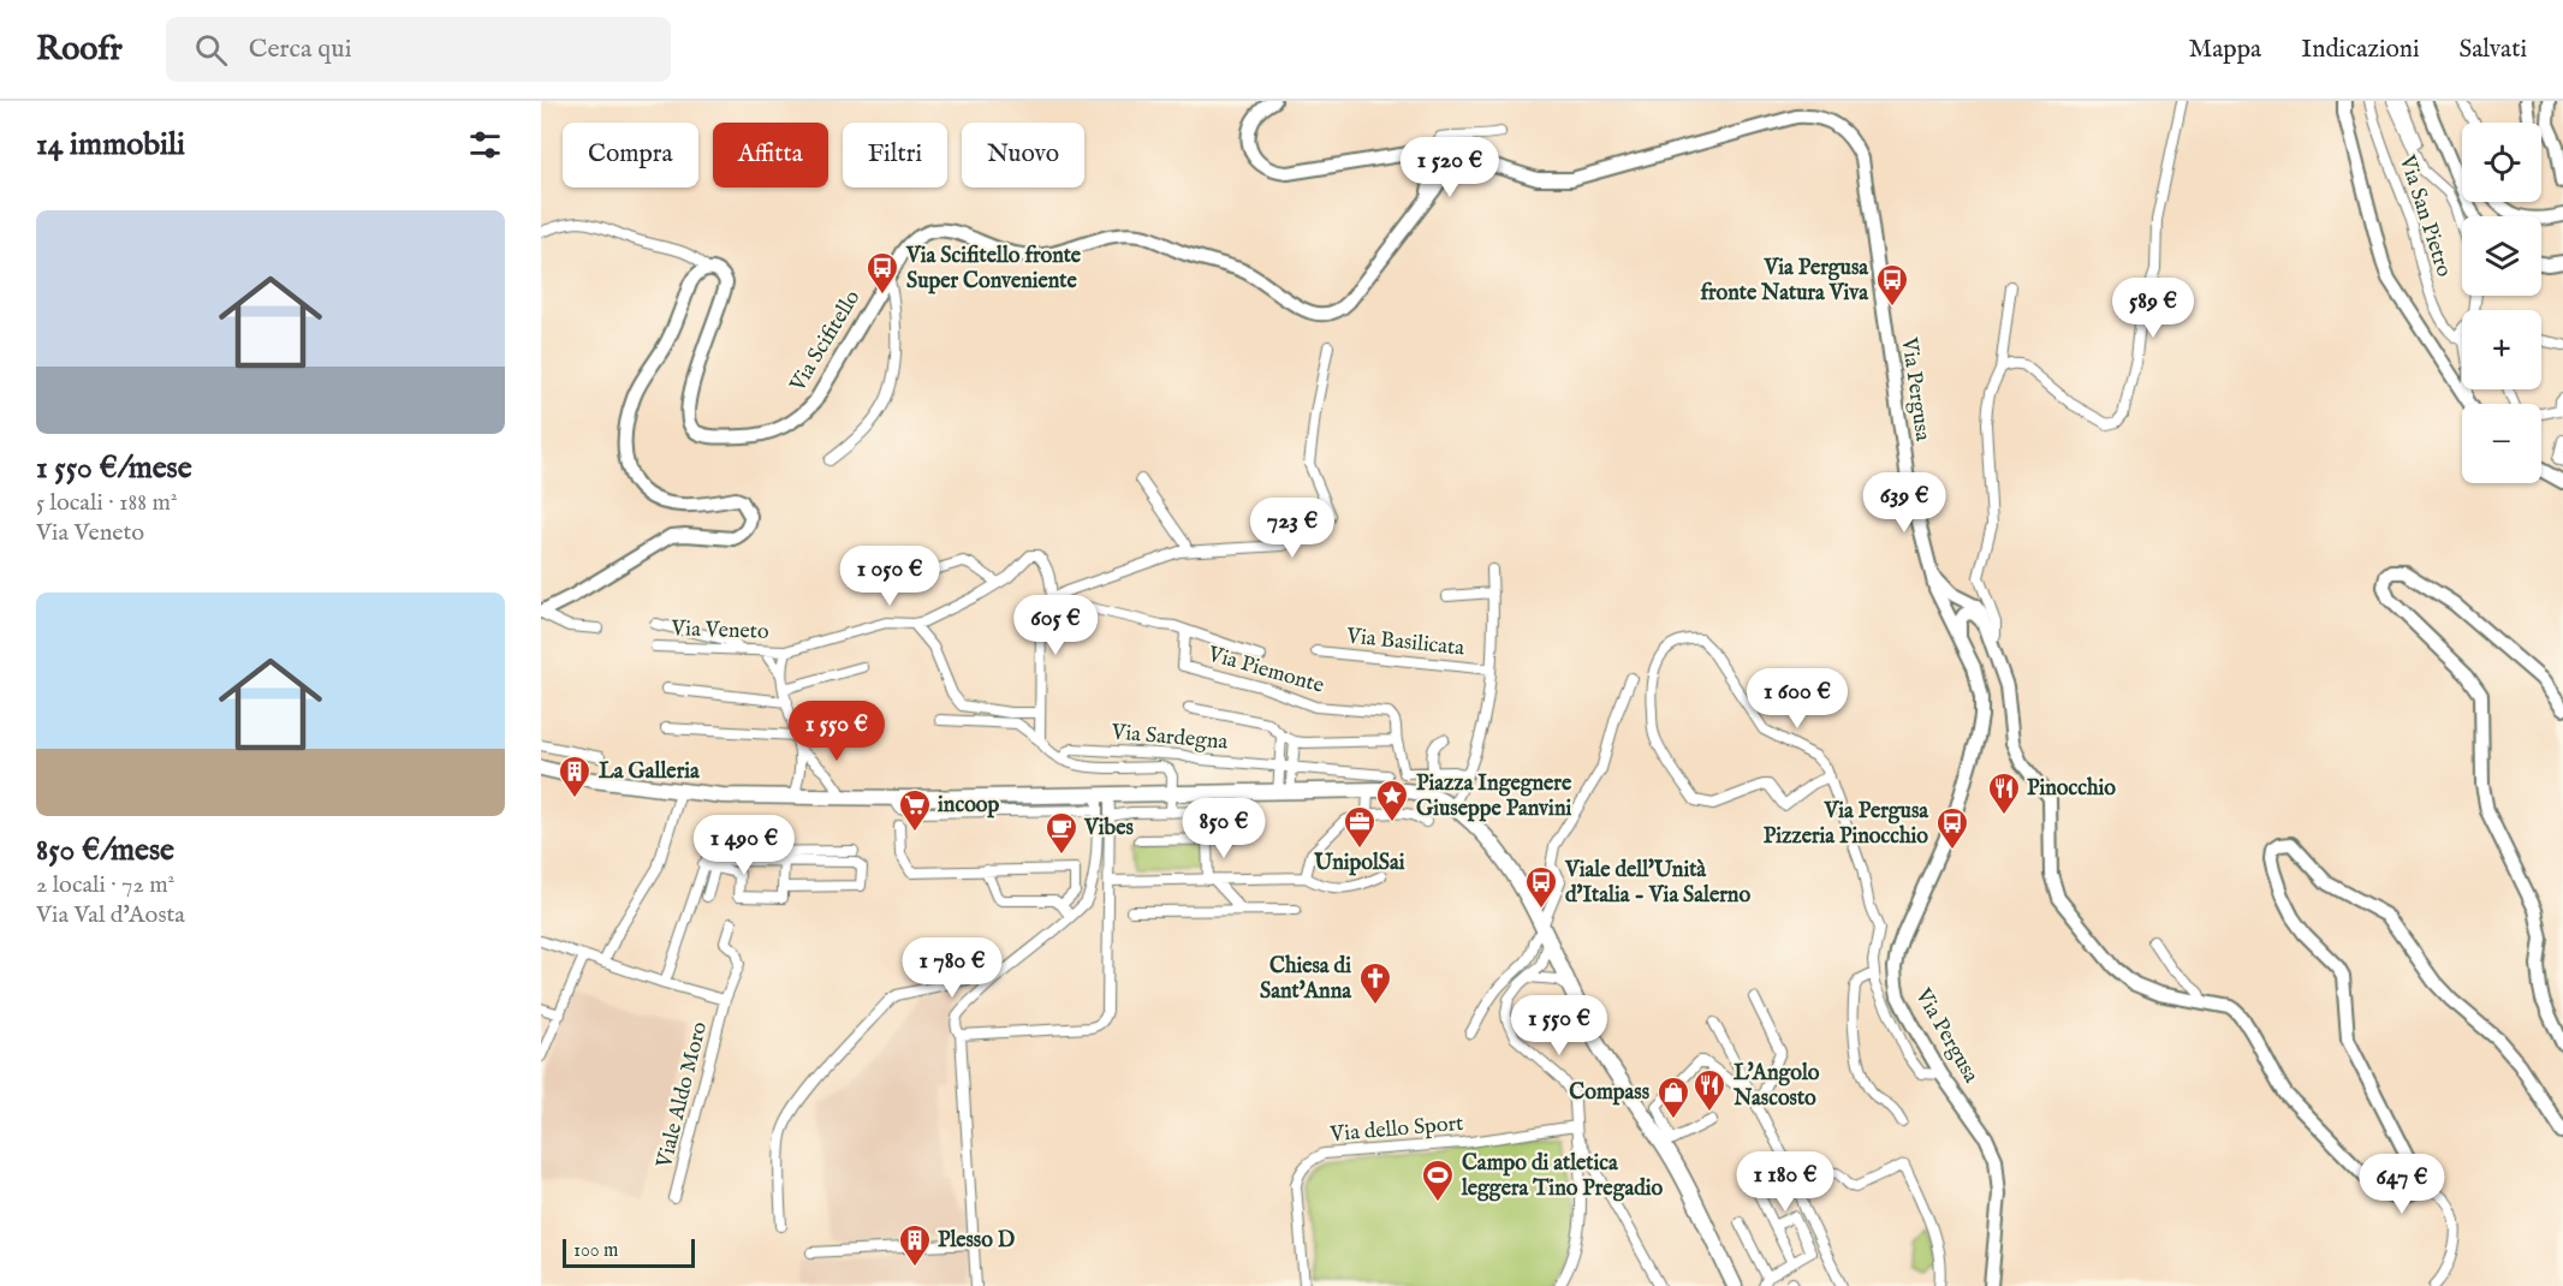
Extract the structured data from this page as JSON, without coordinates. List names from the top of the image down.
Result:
{
  "streets": {
    "main road": ["Via Scifitello", "Via Pergusa"],
    "street": [
      "Via San Pietro",
      "Via Veneto",
      "Via Basilicata",
      "Via Piemonte",
      "Via Sardegna",
      "Viale Aldo Moro",
      "Via dello Sport"
    ]
  },
  "places": {
    "bus stop": [
      "Via Scifitello fronte Super Conveniente",
      "Via Pergusa fronte Natura Viva",
      "Via Pergusa Pizzeria Pinocchio",
      "Viale dell'Unità d'Italia - Via Salerno"
    ],
    "building": ["La Galleria", "Plesso D"],
    "restaurant": ["Pinocchio", "L'Angolo Nascosto"],
    "place": ["Piazza Ingegnere Giuseppe Panvini"],
    "supermarket": ["incoop"],
    "office": ["UnipolSai"],
    "cafe": ["Vibes"],
    "church": ["Chiesa di Sant'Anna"],
    "shop": ["Compass"],
    "sports": ["Campo di atletica leggera Tino Pregadio"]
  },
  "scale_bar": "100 m",
  "page": {
    "header": "Roofr",
    "search": "Cerca qui",
    "nav": ["Mappa", "Indicazioni", "Salvati"],
    "heading": "14 immobili",
    "map_buttons": ["+", "−"],
    "chip": [
      "Compra",
      "Affitta",
      "Filtri",
      "Nuovo"
    ],
    "price": [
      "1 520 €",
      "589 €",
      "639 €",
      "723 €",
      "1 050 €",
      "605 €",
      "1 600 €",
      "1 550 €",
      "850 €",
      "1 490 €",
      "1 780 €",
      "1 550 €",
      "1 180 €",
      "647 €"
    ],
    "list": [
      {
        "name": "1 550 €/mese",
        "note": "5 locali · 188 m² · Via Veneto"
      },
      {
        "name": "850 €/mese",
        "note": "2 locali · 72 m² · Via Val d'Aosta"
      }
    ],
    "scale": "100 m"
  }
}
